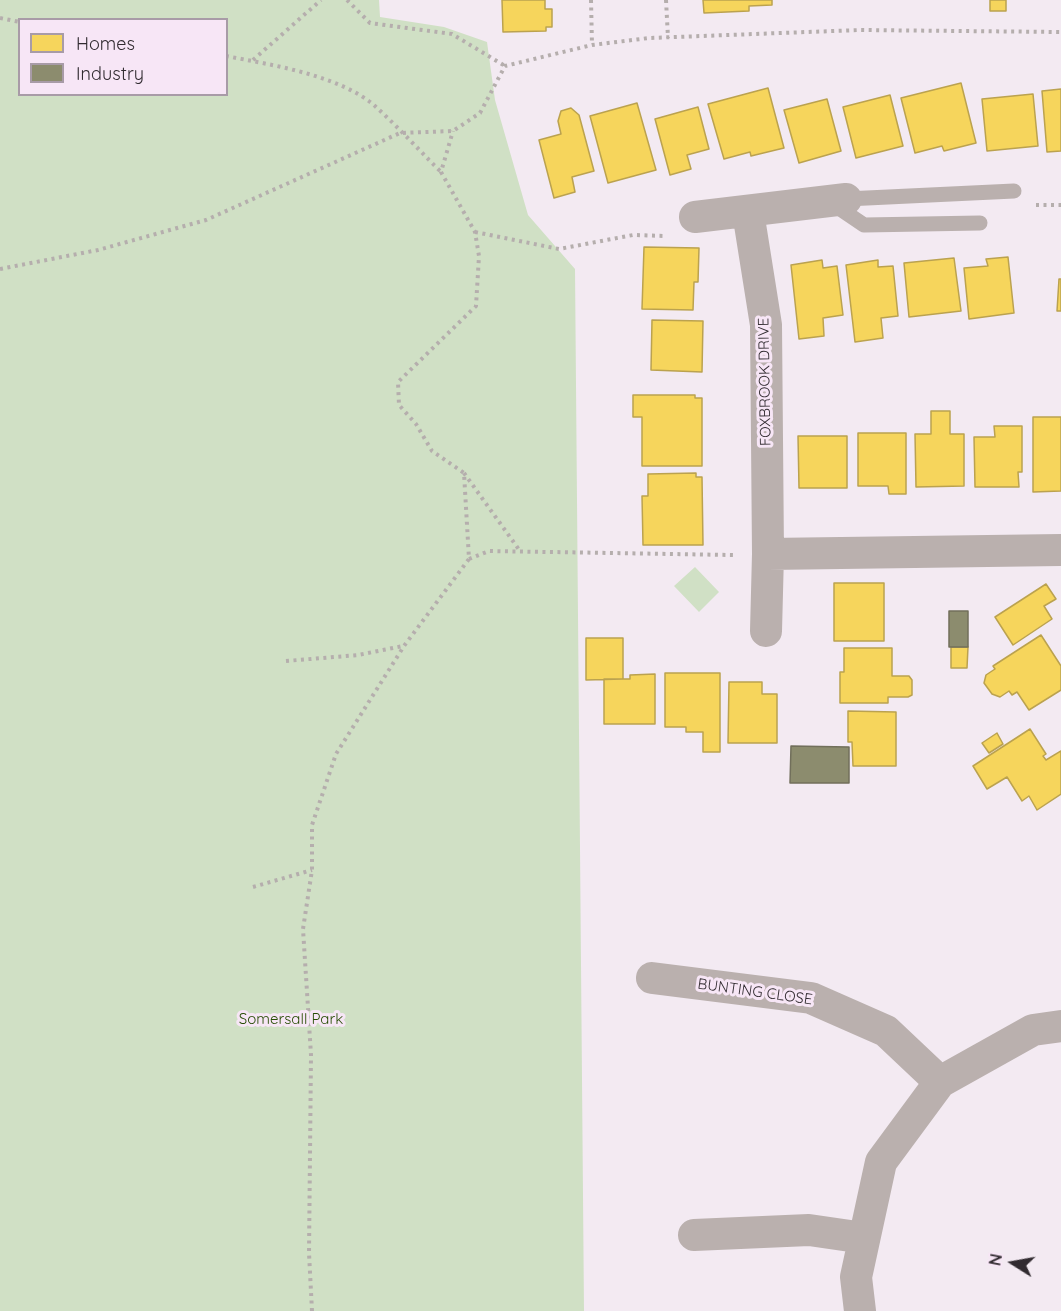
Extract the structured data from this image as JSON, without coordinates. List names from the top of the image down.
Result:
{
  "streets": {
    "street": ["FOXBROOK DRIVE", "BUNTING CLOSE"]
  },
  "parks": ["Somersall Park"],
  "legend": ["Homes", "Industry"],
  "north": "left"
}
